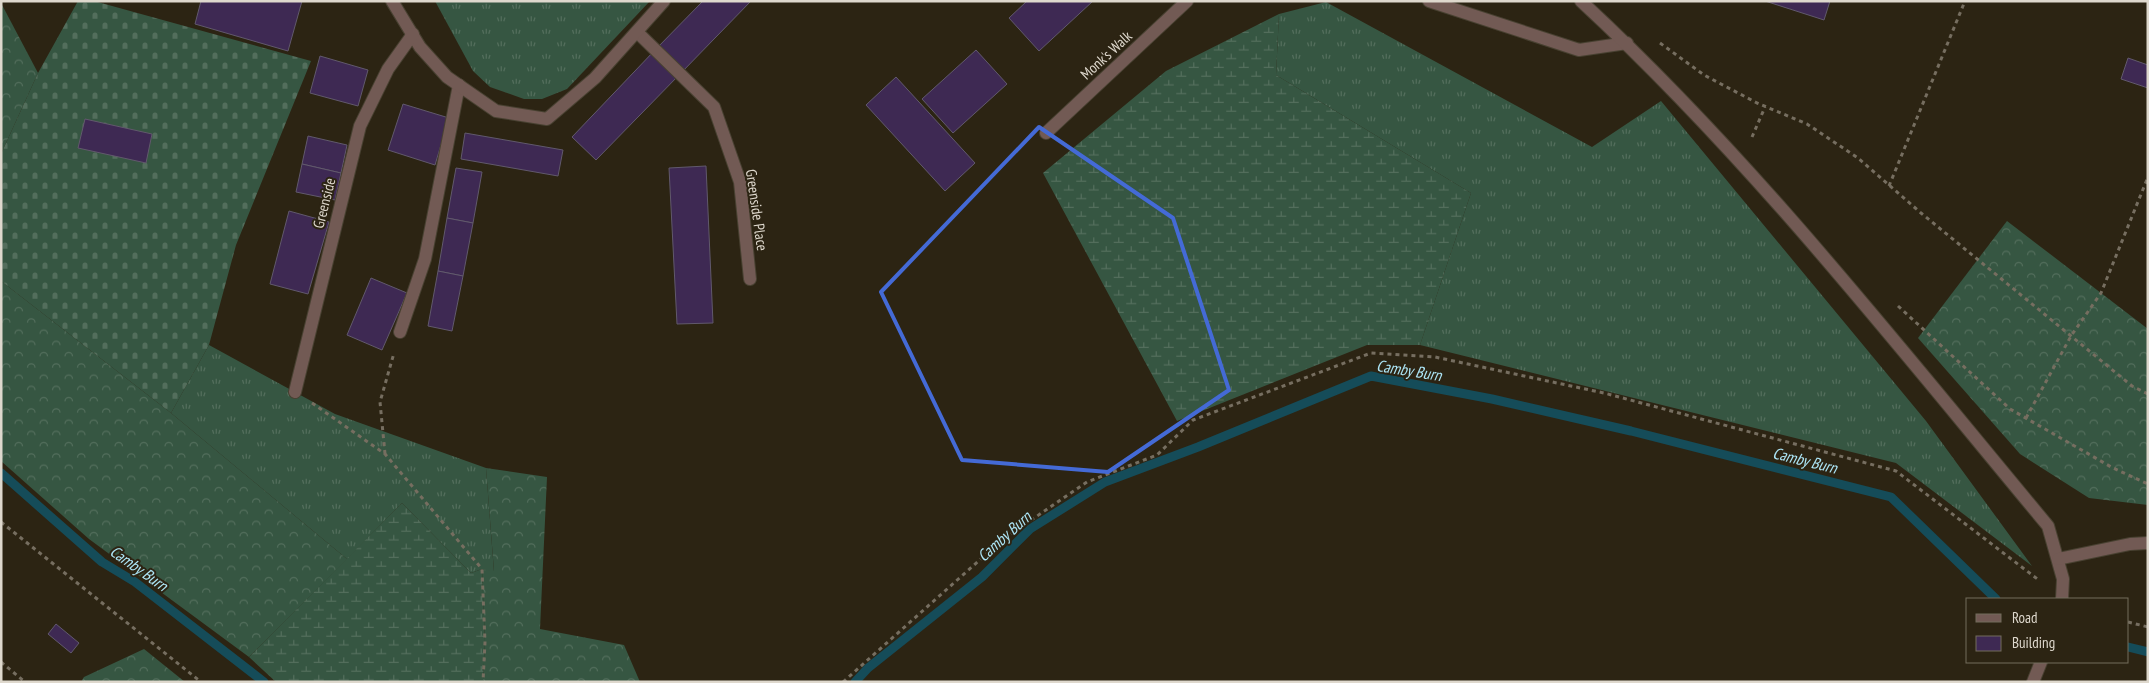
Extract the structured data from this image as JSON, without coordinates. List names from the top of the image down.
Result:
{
  "streets": {
    "street": ["Monk's Walk", "Greenside", "Greenside Place"]
  },
  "water": ["Camby Burn"],
  "legend": ["Road", "Building"]
}
